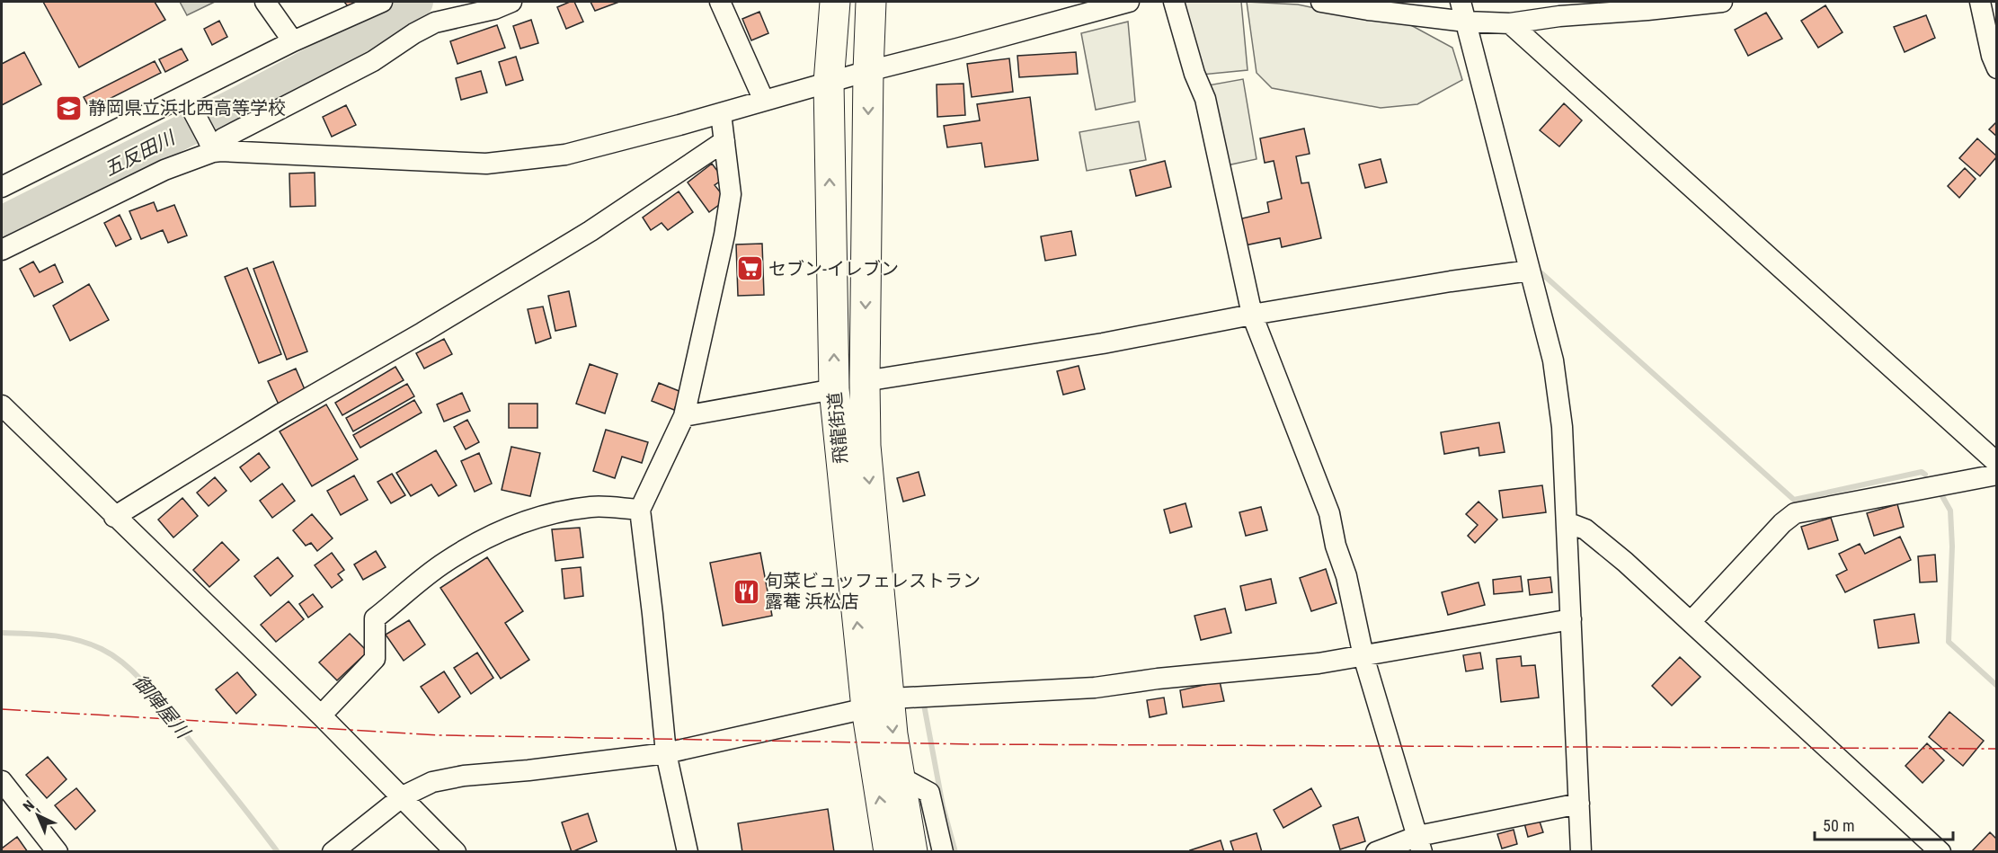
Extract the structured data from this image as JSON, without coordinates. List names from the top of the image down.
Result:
{
  "streets": {
    "highway": ["飛龍街道"]
  },
  "water": ["五反田川", "御陣屋川"],
  "places": {
    "school or university": ["静岡県立浜北西高等学校"],
    "supermarket": ["セブン-イレブン"],
    "restaurant": ["旬菜ビュッフェレストラン 露菴 浜松店"]
  },
  "scale_bar": "50 m",
  "north": "top left"
}
